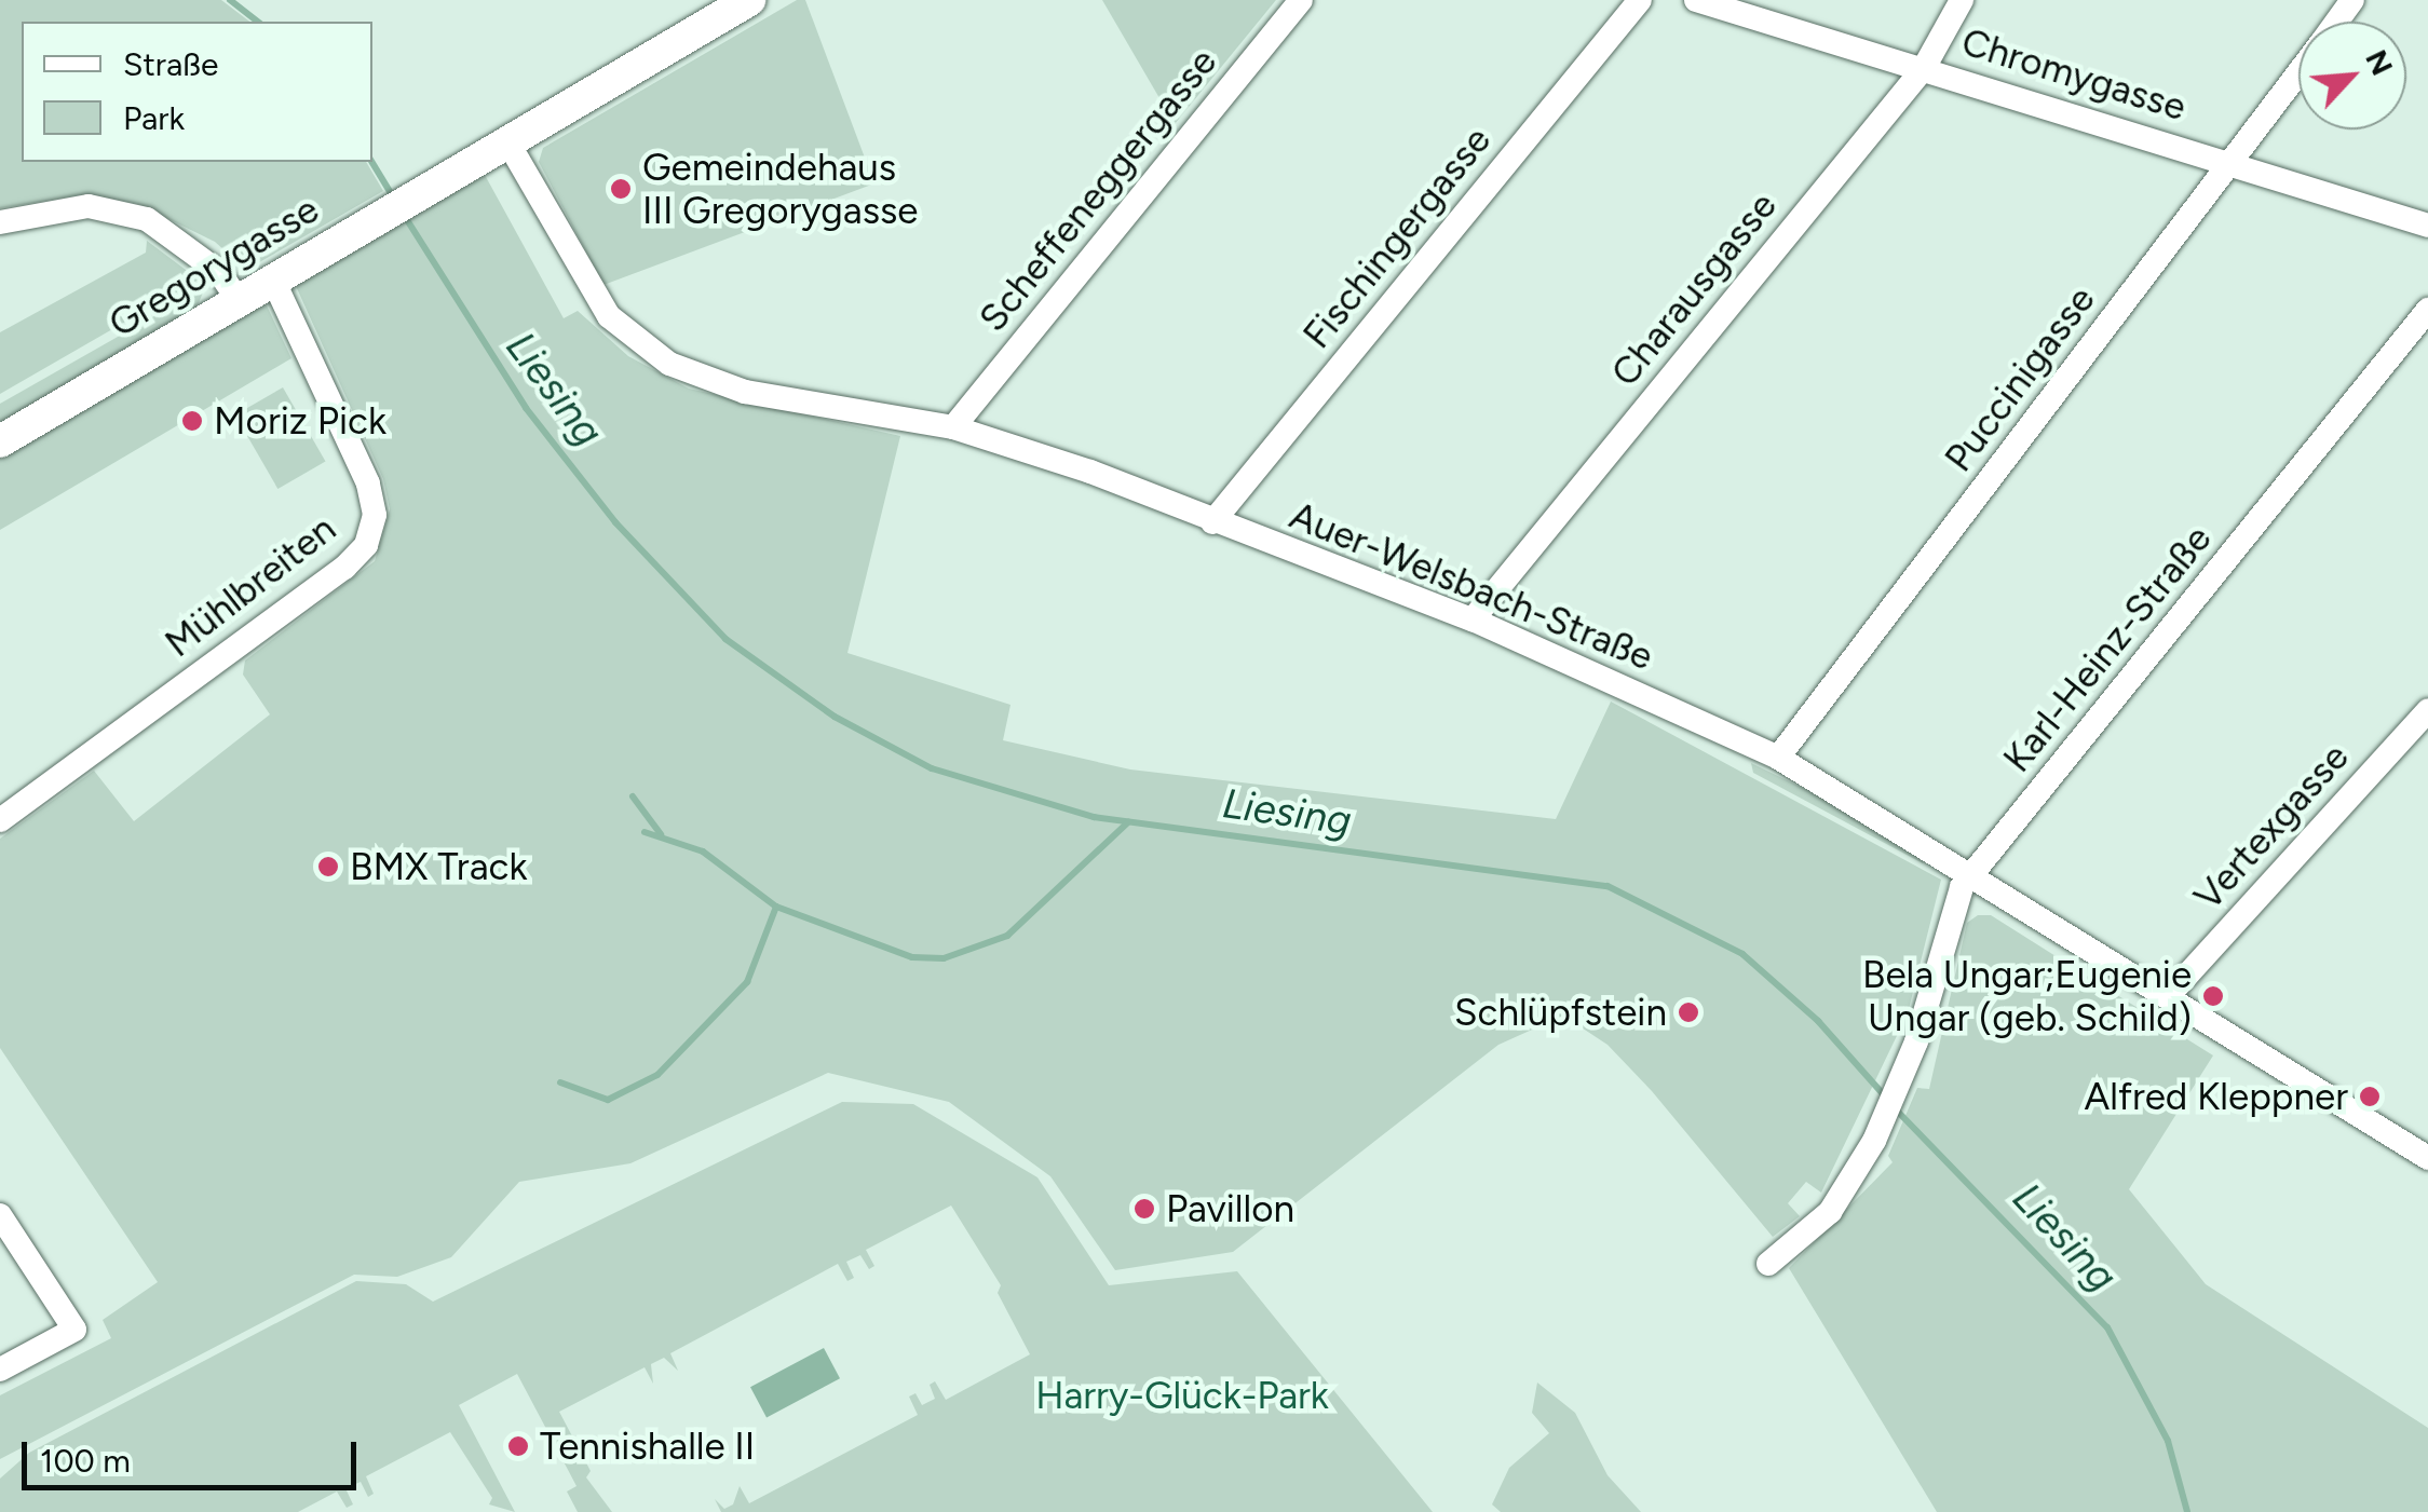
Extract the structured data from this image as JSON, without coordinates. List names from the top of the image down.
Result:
{
  "streets": {
    "street": [
      "Chromygasse",
      "Scheffeneggergasse",
      "Fischingergasse",
      "Gregorygasse",
      "Charausgasse",
      "Puccinigasse",
      "Mühlbreiten",
      "Auer-Welsbach-Straße",
      "Karl-Heinz-Straße",
      "Vertexgasse"
    ]
  },
  "crossings": [
    ["Chromygasse", "Charausgasse"],
    ["Chromygasse", "Puccinigasse"],
    ["Scheffeneggergasse", "Auer-Welsbach-Straße"],
    ["Fischingergasse", "Auer-Welsbach-Straße"],
    ["Gregorygasse", "Mühlbreiten"],
    ["Gregorygasse", "Auer-Welsbach-Straße"],
    ["Charausgasse", "Auer-Welsbach-Straße"],
    ["Puccinigasse", "Auer-Welsbach-Straße"],
    ["Auer-Welsbach-Straße", "Karl-Heinz-Straße"],
    ["Auer-Welsbach-Straße", "Vertexgasse"]
  ],
  "water": ["Liesing"],
  "parks": ["Harry-Glück-Park"],
  "places": [
    "Gemeindehaus III Gregorygasse",
    "Moriz Pick",
    "BMX Track",
    "Bela Ungar;Eugenie Ungar (geb. Schild)",
    "Schlüpfstein",
    "Alfred Kleppner",
    "Pavillon",
    "Tennishalle II"
  ],
  "legend": ["Straße", "Park"],
  "scale_bar": "100 m",
  "north": "top right"
}
